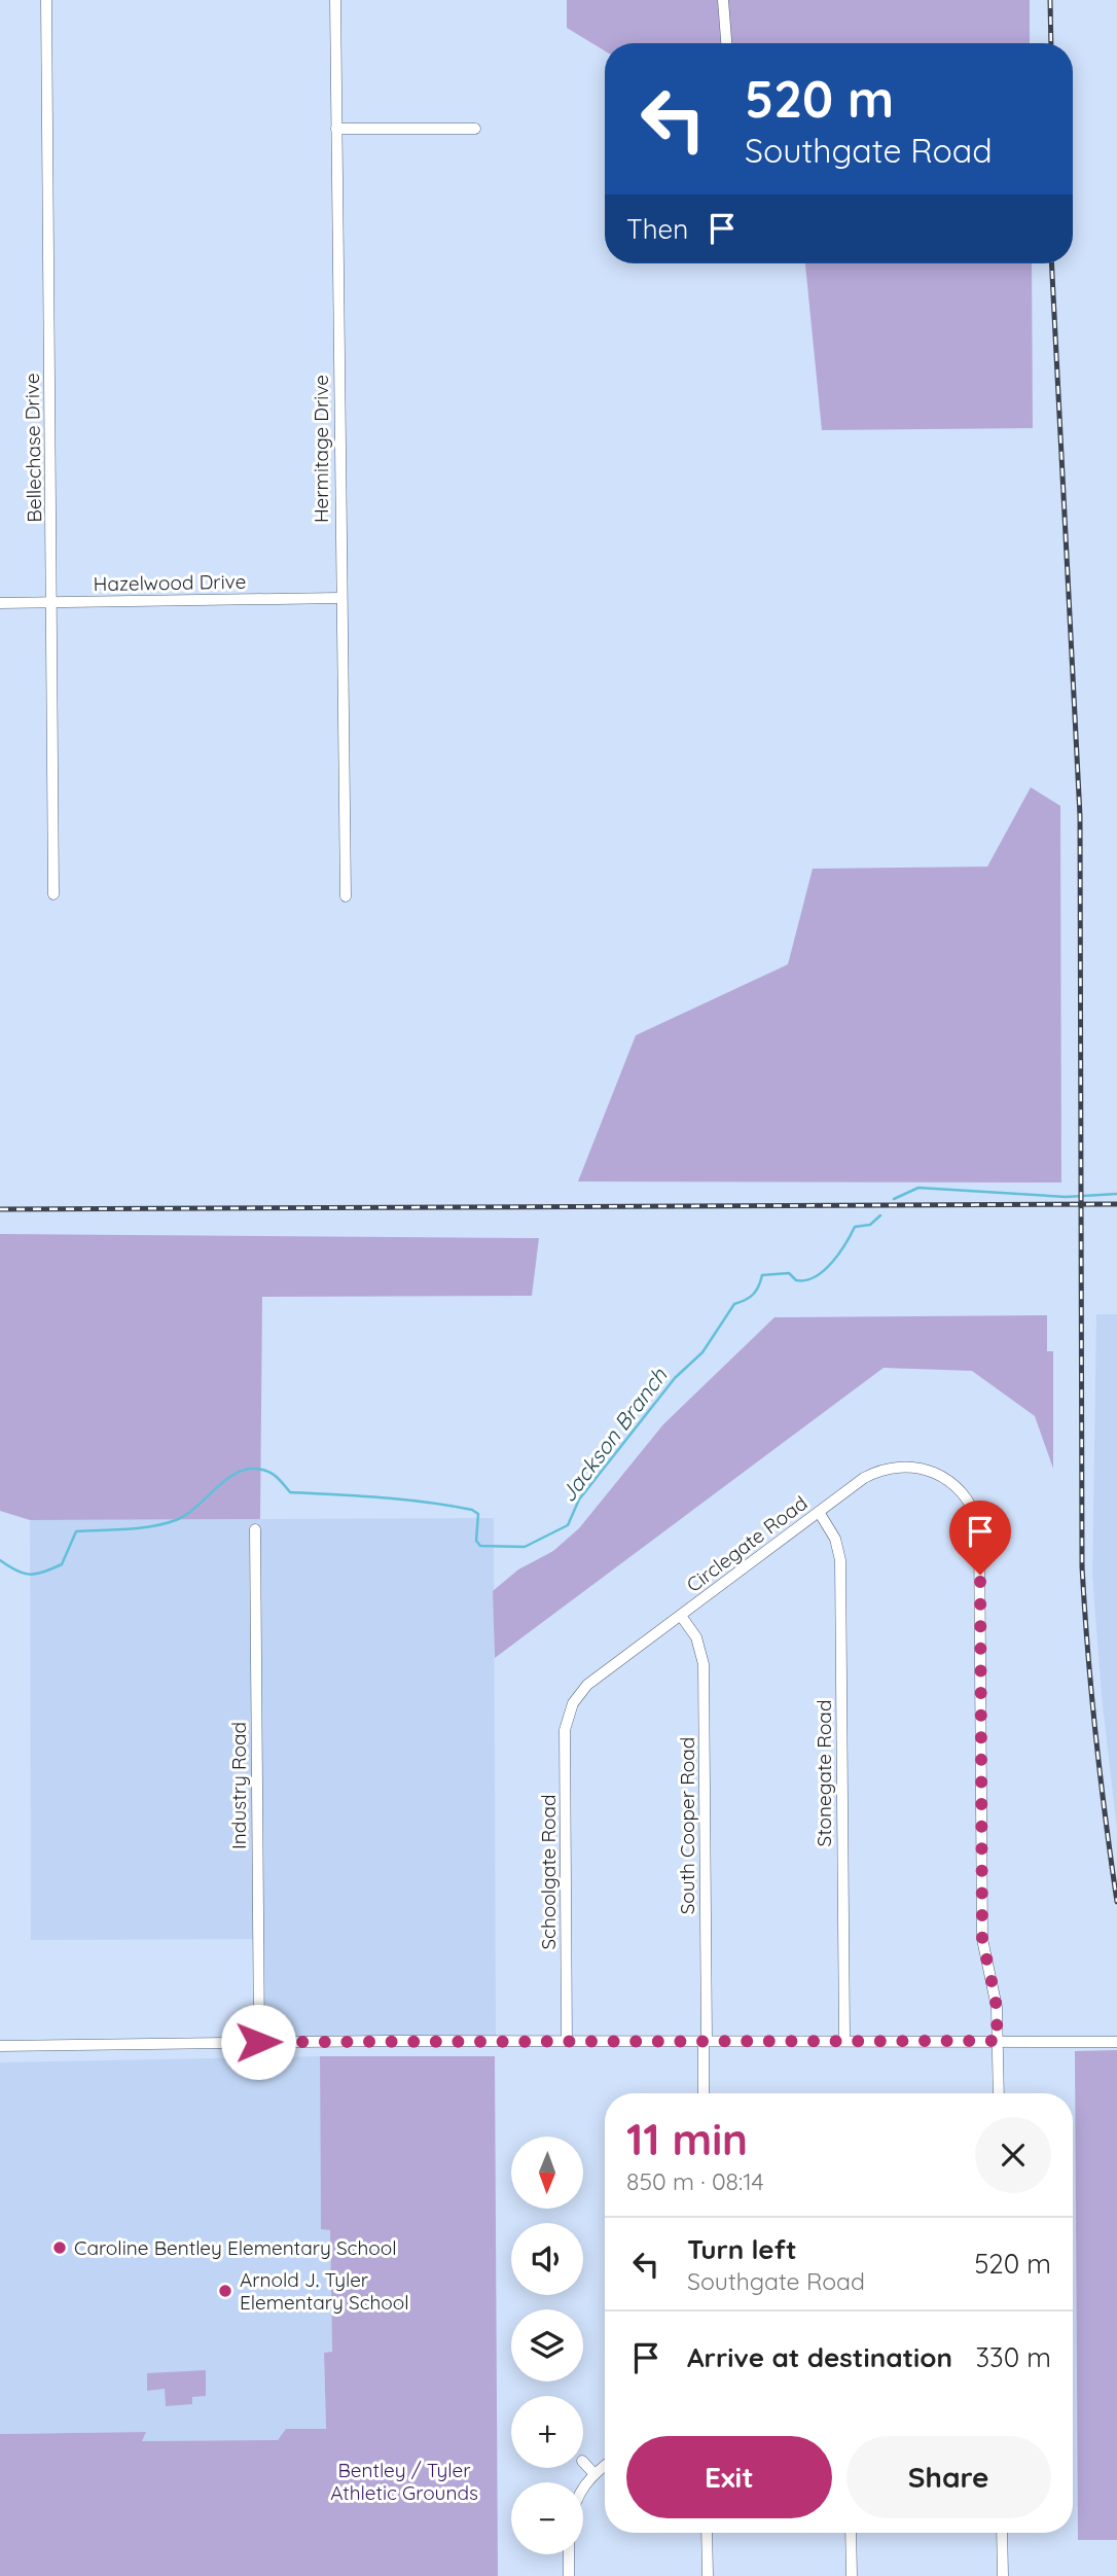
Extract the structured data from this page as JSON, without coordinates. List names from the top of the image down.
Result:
{
  "streets": {
    "street": [
      "Bellechase Drive",
      "Hermitage Drive",
      "Hazelwood Drive",
      "Circlegate Road",
      "Stonegate Road",
      "Industry Road",
      "South Cooper Road",
      "Schoolgate Road"
    ]
  },
  "crossings": [
    ["Bellechase Drive", "Hazelwood Drive"],
    ["Hermitage Drive", "Hazelwood Drive"],
    ["Circlegate Road", "Stonegate Road"],
    ["Circlegate Road", "South Cooper Road"],
    ["Circlegate Road", "Schoolgate Road"]
  ],
  "water": ["Jackson Branch"],
  "parks": ["Bentley / Tyler Athletic Grounds"],
  "places": ["Caroline Bentley Elementary School", "Arnold J. Tyler Elementary School"],
  "north": "bottom",
  "page": {
    "turn": ["520 m", "Southgate Road"],
    "then": "Then",
    "heading": ["11 min", "850 m · 08:14"],
    "map_buttons": ["+", "−"],
    "list": [
      {
        "name": "Turn left",
        "note": "Southgate Road",
        "value": "520 m"
      },
      {
        "name": "Arrive at destination",
        "value": "330 m"
      }
    ],
    "buttons": ["Exit", "Share"]
  }
}
